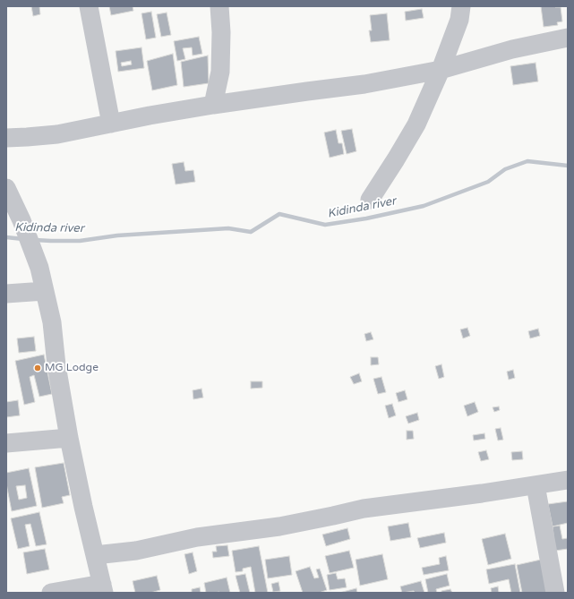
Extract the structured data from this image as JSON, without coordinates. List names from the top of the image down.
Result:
{
  "water": ["Kidinda river"],
  "places": ["MG Lodge"]
}
